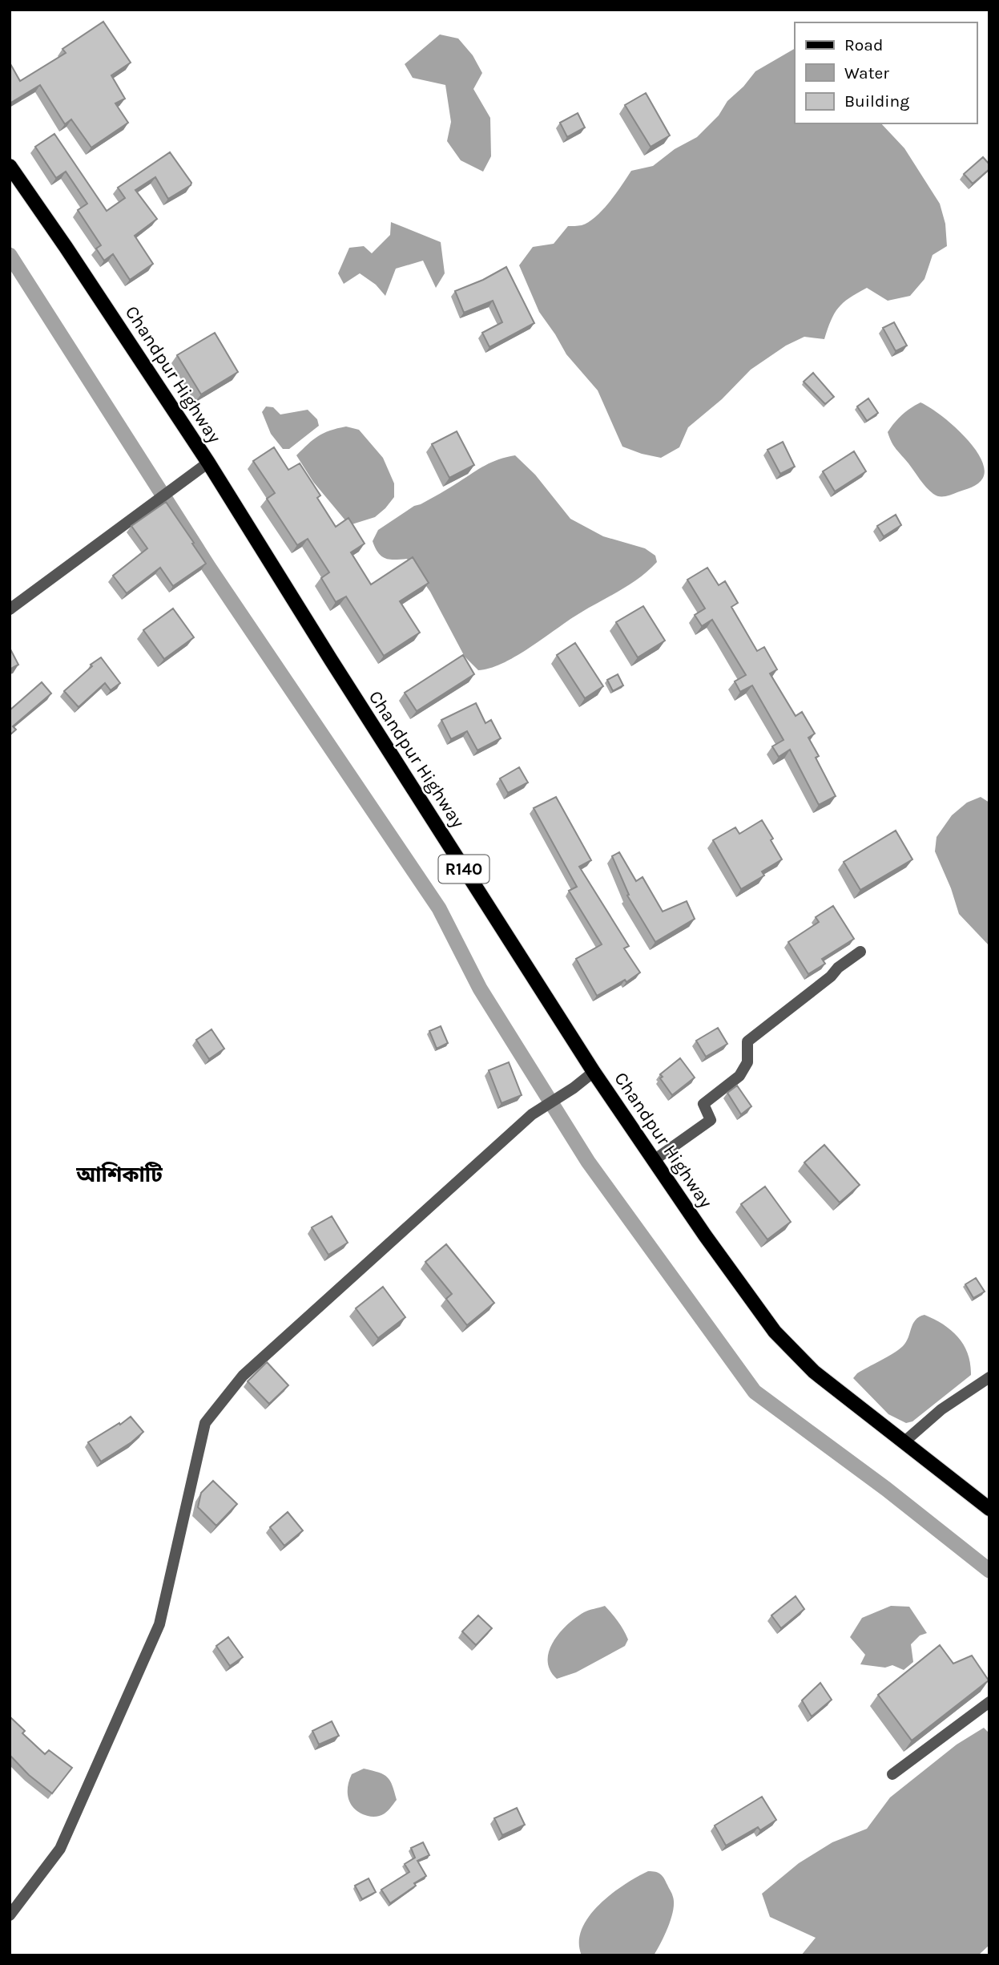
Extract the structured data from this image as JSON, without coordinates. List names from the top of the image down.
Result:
{
  "streets": {
    "main road": ["Chandpur Highway", "R140"]
  },
  "districts": ["আশিকাটি"],
  "legend": ["Road", "Water", "Building"]
}
